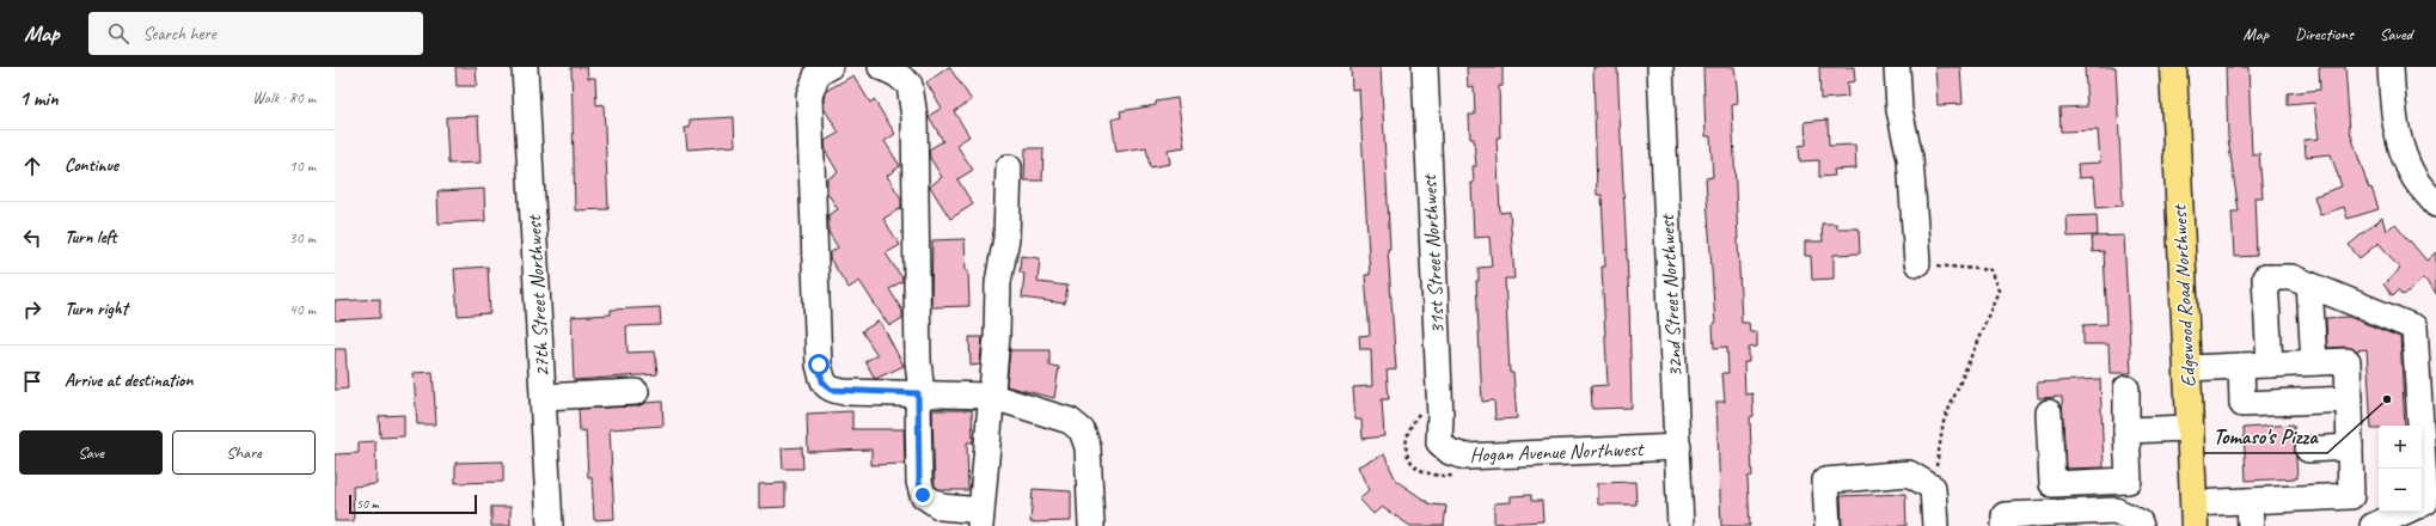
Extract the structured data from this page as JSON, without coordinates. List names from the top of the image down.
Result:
{
  "streets": {
    "main road": ["Edgewood Road Northwest"],
    "street": [
      "31st Street Northwest",
      "27th Street Northwest",
      "32nd Street Northwest",
      "Hogan Avenue Northwest"
    ]
  },
  "crossings": [
    ["31st Street Northwest", "Hogan Avenue Northwest"],
    ["32nd Street Northwest", "Hogan Avenue Northwest"]
  ],
  "places": ["Tomaso's Pizza"],
  "scale_bar": "50 m",
  "page": {
    "header": "Map",
    "search": "Search here",
    "nav": ["Map", "Directions", "Saved"],
    "heading": ["1 min", "Walk · 80 m"],
    "list": [
      ["Continue", "10 m"],
      ["Turn left", "30 m"],
      ["Turn right", "40 m"],
      "Arrive at destination"
    ],
    "buttons": ["Save", "Share"],
    "map_buttons": ["+", "−"],
    "scale": "50 m"
  }
}
